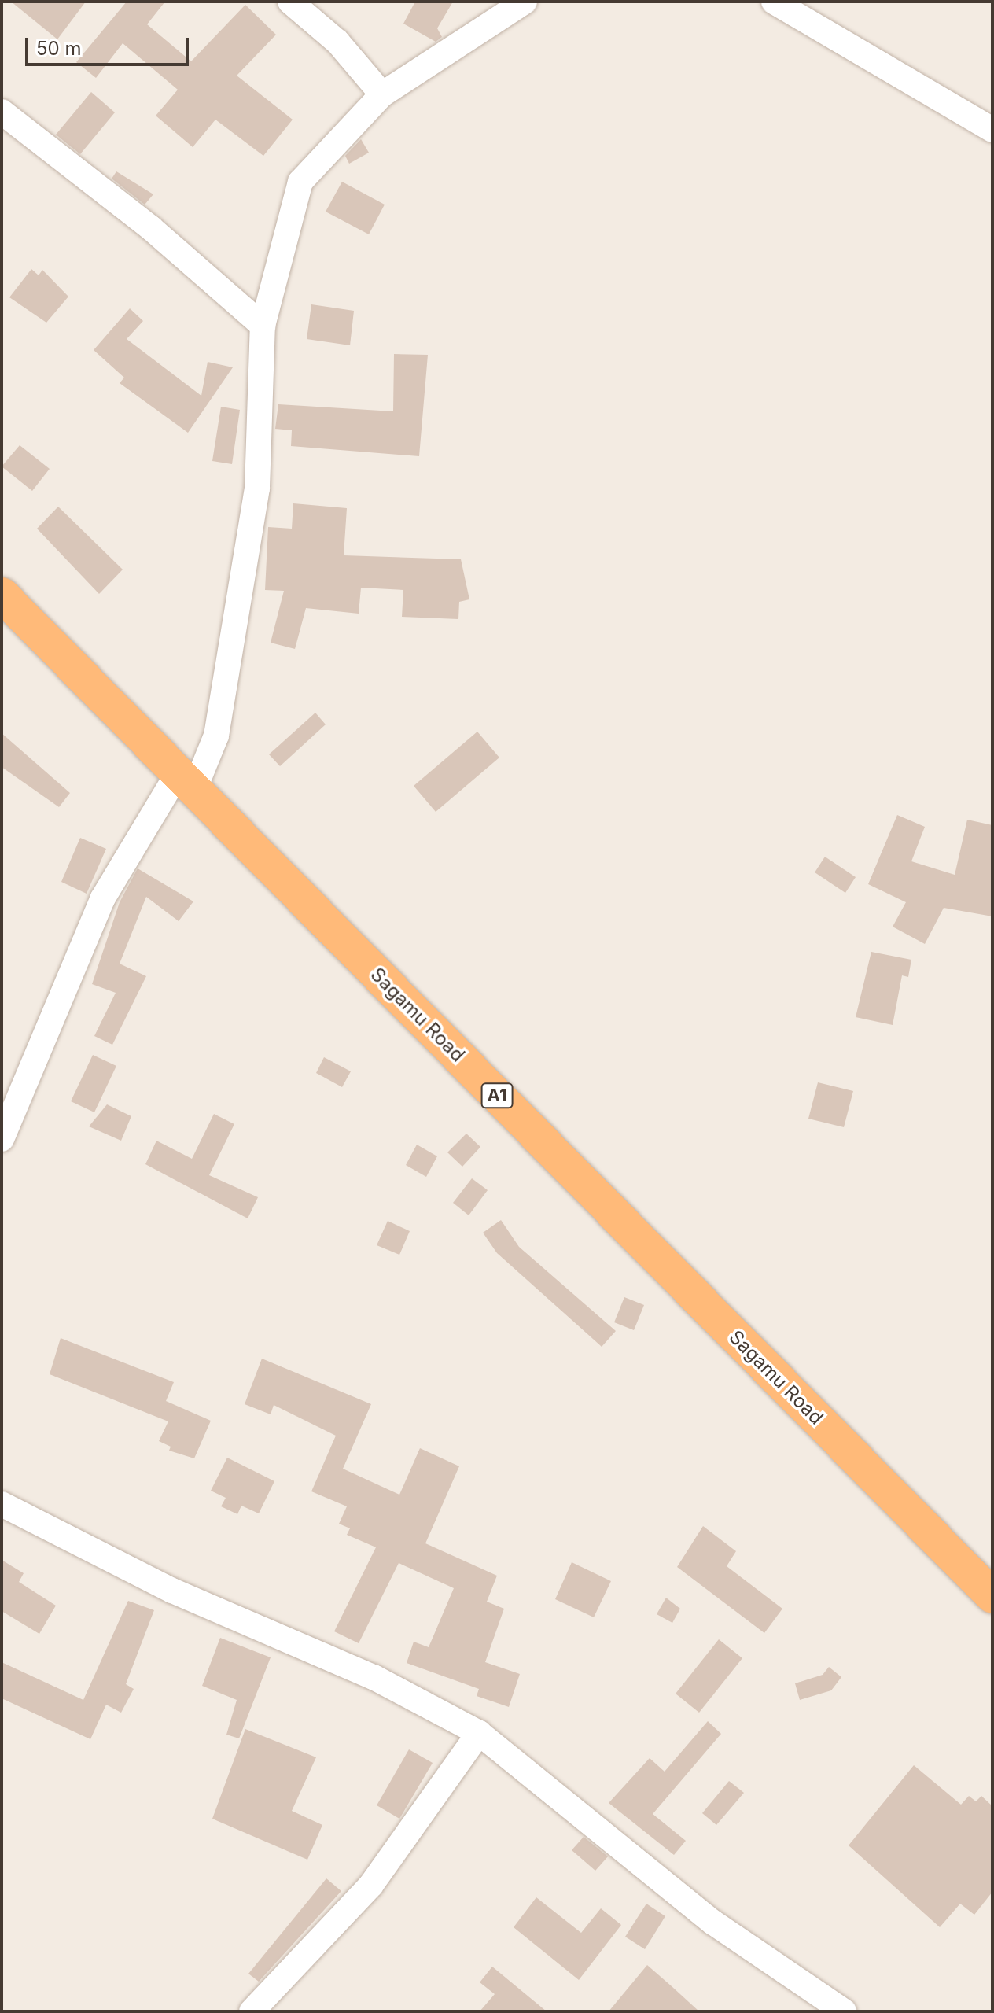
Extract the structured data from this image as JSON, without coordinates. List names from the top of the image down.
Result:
{
  "streets": {
    "highway": ["Sagamu Road", "A1"]
  },
  "scale_bar": "50 m"
}
